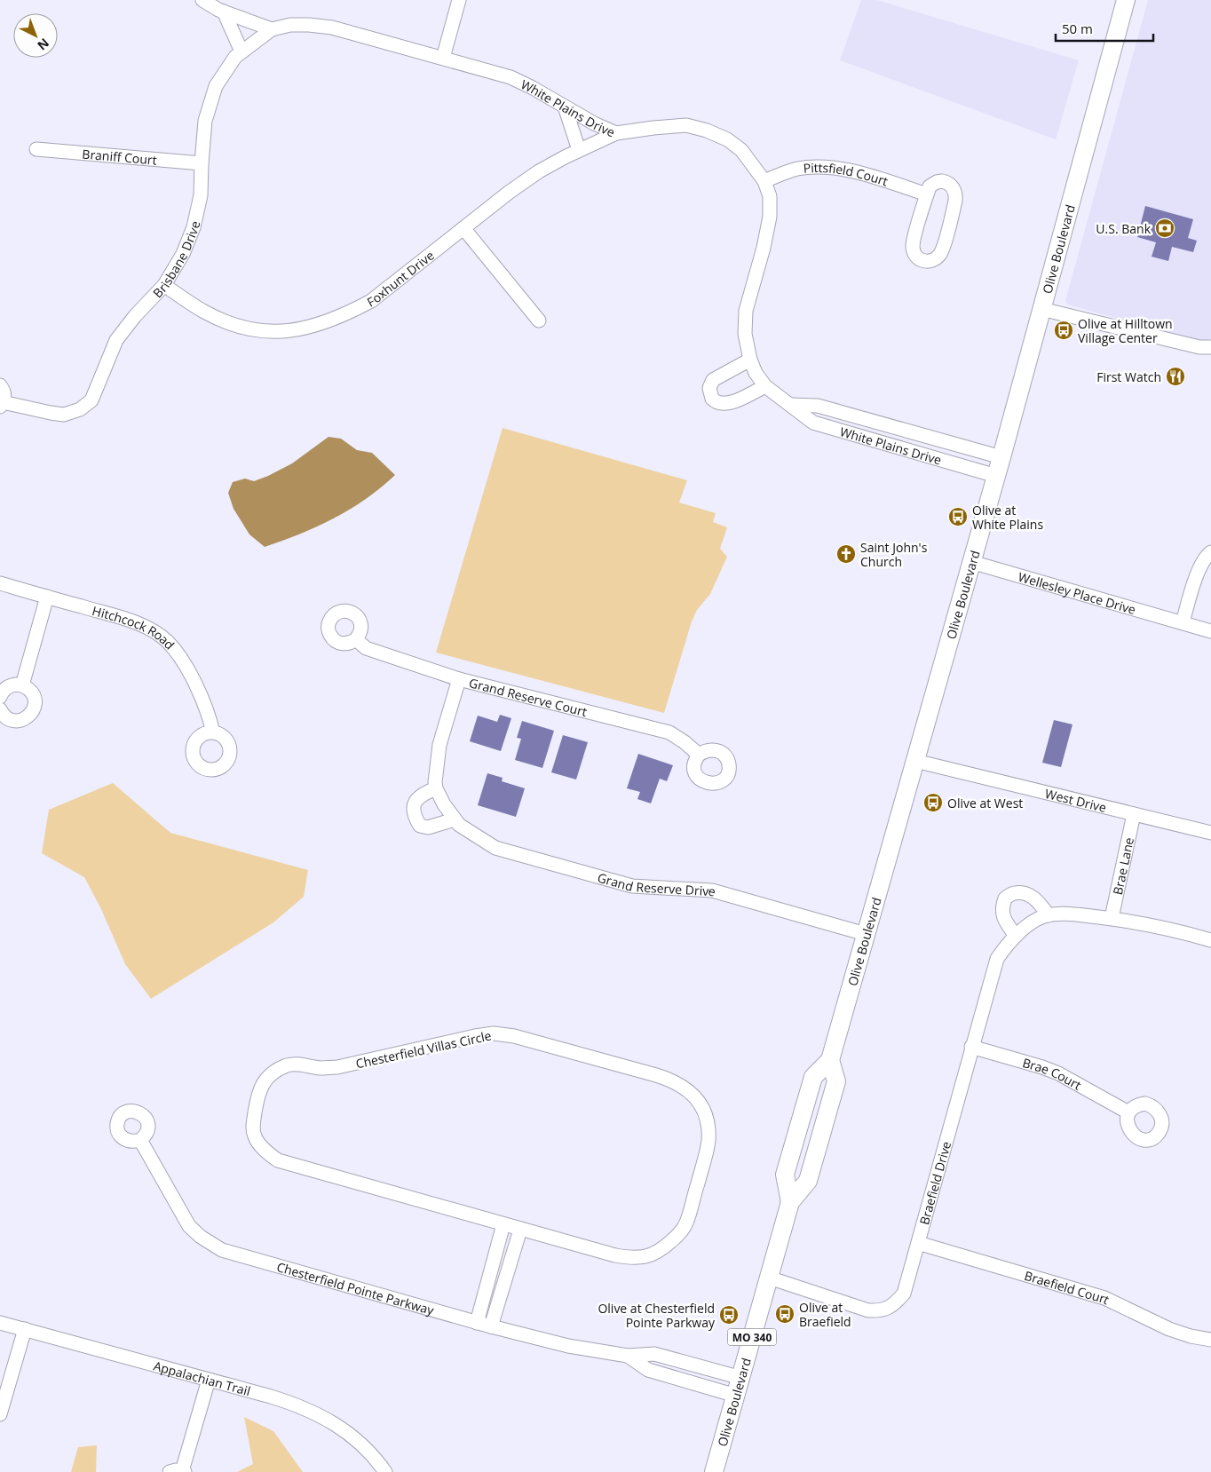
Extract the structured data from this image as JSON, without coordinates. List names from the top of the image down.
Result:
{
  "streets": {
    "main road": ["Olive Boulevard", "MO 340"],
    "street": [
      "White Plains Drive",
      "Braniff Court",
      "Pittsfield Court",
      "Brisbane Drive",
      "Foxhunt Drive",
      "Wellesley Place Drive",
      "Hitchcock Road",
      "Grand Reserve Court",
      "West Drive",
      "Brae Lane",
      "Grand Reserve Drive",
      "Chesterfield Villas Circle",
      "Brae Court",
      "Braefield Drive",
      "Chesterfield Pointe Parkway",
      "Braefield Court",
      "Appalachian Trail"
    ]
  },
  "crossings": [
    ["White Plains Drive", "Pittsfield Court"],
    ["White Plains Drive", "Olive Boulevard"],
    ["White Plains Drive", "Brisbane Drive"],
    ["White Plains Drive", "Foxhunt Drive"],
    ["Braniff Court", "Brisbane Drive"],
    ["Olive Boulevard", "Wellesley Place Drive"],
    ["Olive Boulevard", "West Drive"],
    ["Olive Boulevard", "Grand Reserve Drive"],
    ["Olive Boulevard", "Braefield Drive"],
    ["Olive Boulevard", "Chesterfield Pointe Parkway"],
    ["Brisbane Drive", "Foxhunt Drive"],
    ["West Drive", "Brae Lane"],
    ["Brae Lane", "Braefield Drive"],
    ["Brae Court", "Braefield Drive"],
    ["Braefield Drive", "Braefield Court"]
  ],
  "places": {
    "bank": ["U.S. Bank"],
    "bus stop": [
      "Olive at Hilltown Village Center",
      "Olive at White Plains",
      "Olive at West",
      "Olive at Braefield",
      "Olive at Chesterfield Pointe Parkway"
    ],
    "restaurant": ["First Watch"],
    "church": ["Saint John's Church"]
  },
  "scale_bar": "50 m",
  "north": "bottom right"
}
